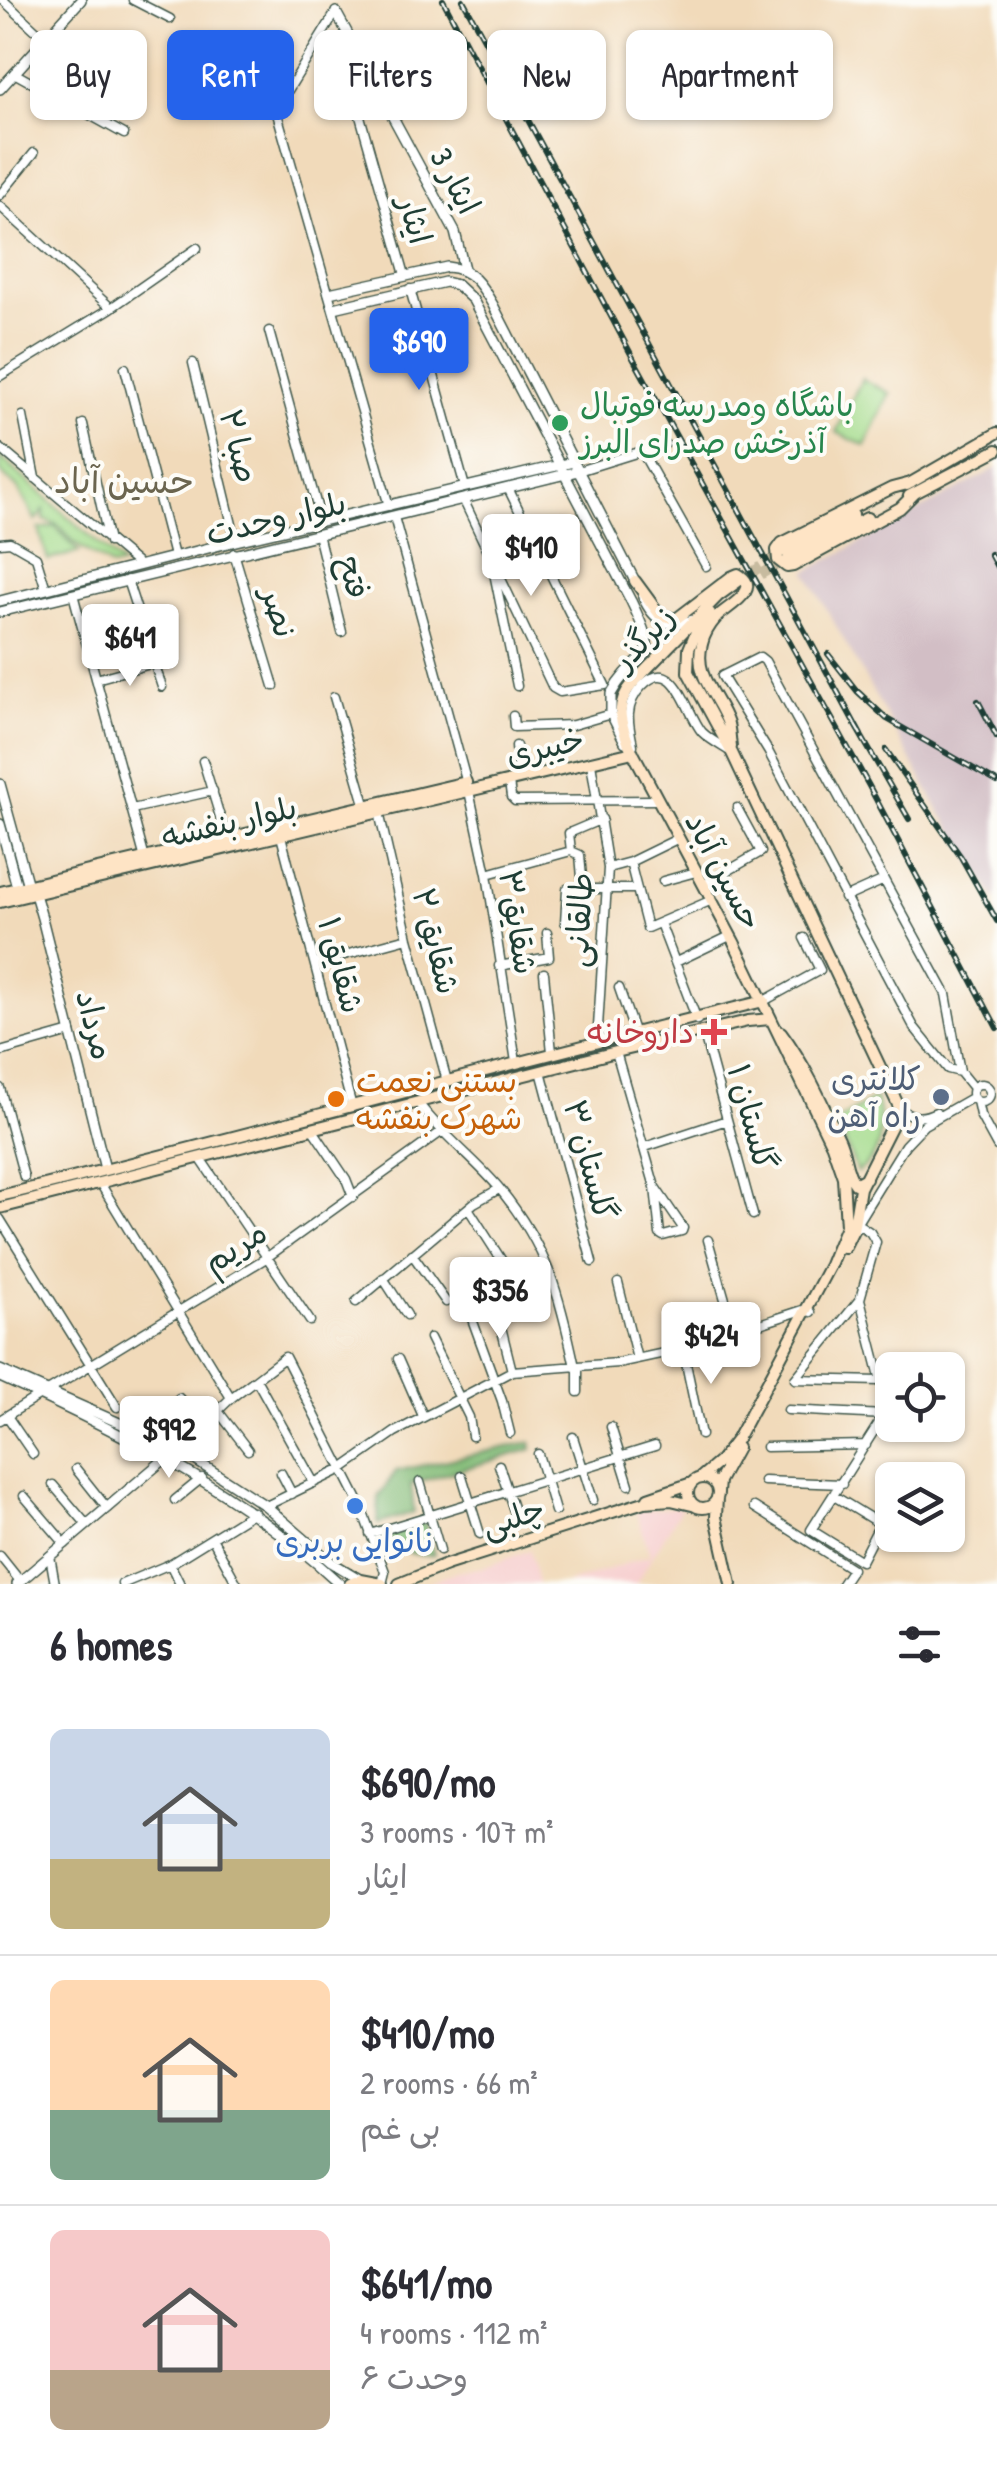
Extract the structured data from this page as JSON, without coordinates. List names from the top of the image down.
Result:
{
  "streets": {
    "main road": [
      "زیرگذر",
      "خیبری",
      "بلوار بنفشه",
      "حسین آباد",
      "چلبی"
    ],
    "street": [
      "ایثار 3",
      "ایثار",
      "صبا ۲",
      "بلوار وحدت",
      "فتح",
      "نصر",
      "طالقانی",
      "شقایق۳",
      "شقایق ۲",
      "شقایق ۱",
      "مرداد",
      "گلستان ۱",
      "گلستان ۳",
      "مریم"
    ]
  },
  "crossings": [
    ["ایثار", "بلوار وحدت"],
    ["صبا ۲", "بلوار وحدت"],
    ["بلوار وحدت", "فتح"],
    ["بلوار وحدت", "نصر"],
    ["بلوار وحدت", "شقایق۳"],
    ["زیرگذر", "خیبری"],
    ["زیرگذر", "حسین آباد"],
    ["خیبری", "بلوار بنفشه"],
    ["خیبری", "حسین آباد"],
    ["خیبری", "طالقانی"],
    ["خیبری", "شقایق۳"],
    ["بلوار بنفشه", "شقایق۳"],
    ["بلوار بنفشه", "شقایق ۲"],
    ["بلوار بنفشه", "شقایق ۱"],
    ["بلوار بنفشه", "مرداد"]
  ],
  "districts": ["حسین آباد"],
  "places": {
    "other": [
      "باشگاه ومدرسه فوتبال آذرخش صدرای البرز",
      "کلانتری راه آهن",
      "بستنی نعمت شهرک بنفشه",
      "نانوایی بربری"
    ],
    "health": ["داروخانه"]
  },
  "page": {
    "chip": [
      "Buy",
      "Rent",
      "Filters",
      "New",
      "Apartment"
    ],
    "price": [
      "$690",
      "$410",
      "$641",
      "$356",
      "$424",
      "$992"
    ],
    "heading": "6 homes",
    "list": [
      {
        "name": "$690/mo",
        "note": "3 rooms · 107 m² · ایثار"
      },
      {
        "name": "$410/mo",
        "note": "2 rooms · 66 m² · بی غم"
      },
      {
        "name": "$641/mo",
        "note": "4 rooms · 112 m² · وحدت ۶"
      }
    ]
  }
}
